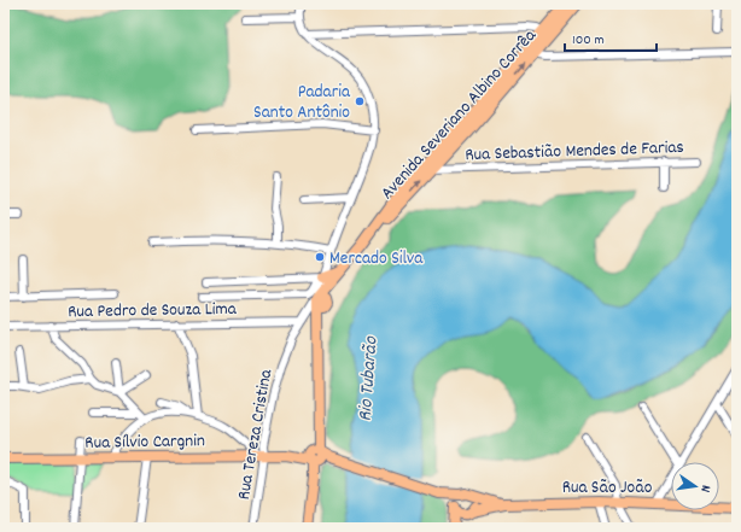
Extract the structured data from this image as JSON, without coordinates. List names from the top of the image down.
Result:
{
  "streets": {
    "main road": ["Avenida Severiano Albino Corrêa", "Rua Sílvio Cargnin", "Rua São João"],
    "street": ["Rua Sebastião Mendes de Farias", "Rua Pedro de Souza Lima", "Rua Tereza Cristina"]
  },
  "crossings": [
    ["Avenida Severiano Albino Corrêa", "Rua Sebastião Mendes de Farias"],
    ["Avenida Severiano Albino Corrêa", "Rua Tereza Cristina"],
    ["Rua Pedro de Souza Lima", "Rua Tereza Cristina"],
    ["Rua Tereza Cristina", "Rua Sílvio Cargnin"]
  ],
  "water": ["Rio Tubarão"],
  "places": ["Padaria Santo Antônio", "Mercado Silva"],
  "scale_bar": "100 m",
  "north": "right"
}
